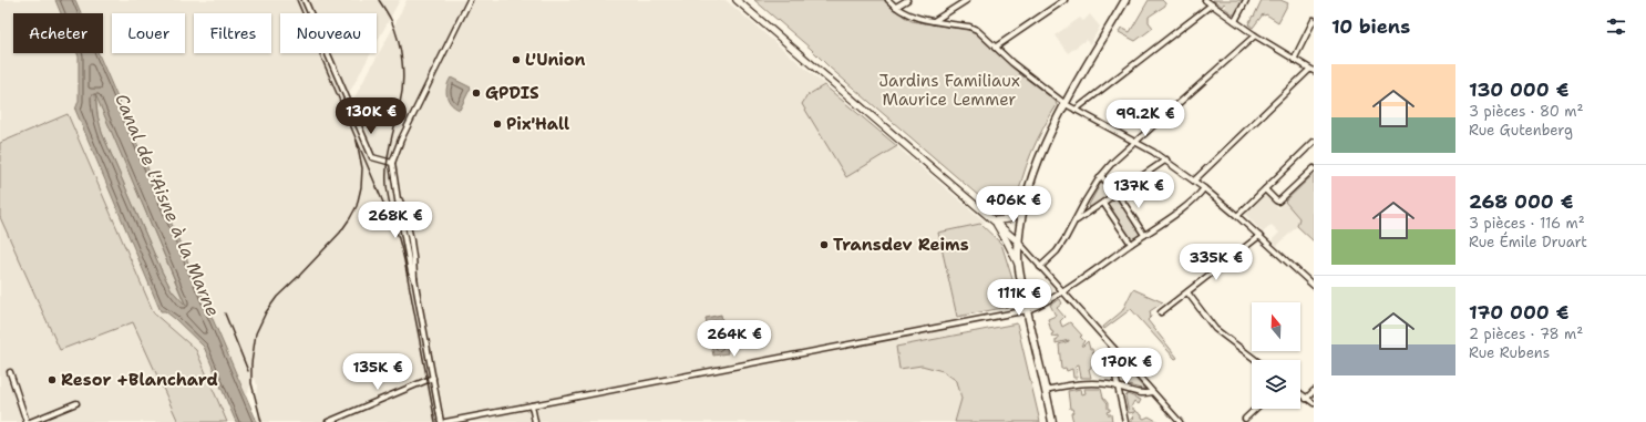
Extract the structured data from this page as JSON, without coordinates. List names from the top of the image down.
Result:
{
  "water": ["Canal de l'Aisne à la Marne"],
  "parks": ["Jardins Familiaux Maurice Lemmer"],
  "places": [
    "L'Union",
    "GPDIS",
    "Pix'Hall",
    "Transdev Reims",
    "Resor +Blanchard"
  ],
  "north": "top",
  "page": {
    "heading": "10 biens",
    "chip": [
      "Acheter",
      "Louer",
      "Filtres",
      "Nouveau"
    ],
    "list": [
      {
        "name": "130 000 €",
        "note": "3 pièces · 80 m² · Rue Gutenberg"
      },
      {
        "name": "268 000 €",
        "note": "3 pièces · 116 m² · Rue Émile Druart"
      },
      {
        "name": "170 000 €",
        "note": "2 pièces · 78 m² · Rue Rubens"
      }
    ],
    "price": [
      "130K €",
      "99.2K €",
      "137K €",
      "406K €",
      "268K €",
      "335K €",
      "111K €",
      "264K €",
      "170K €",
      "135K €"
    ]
  }
}
